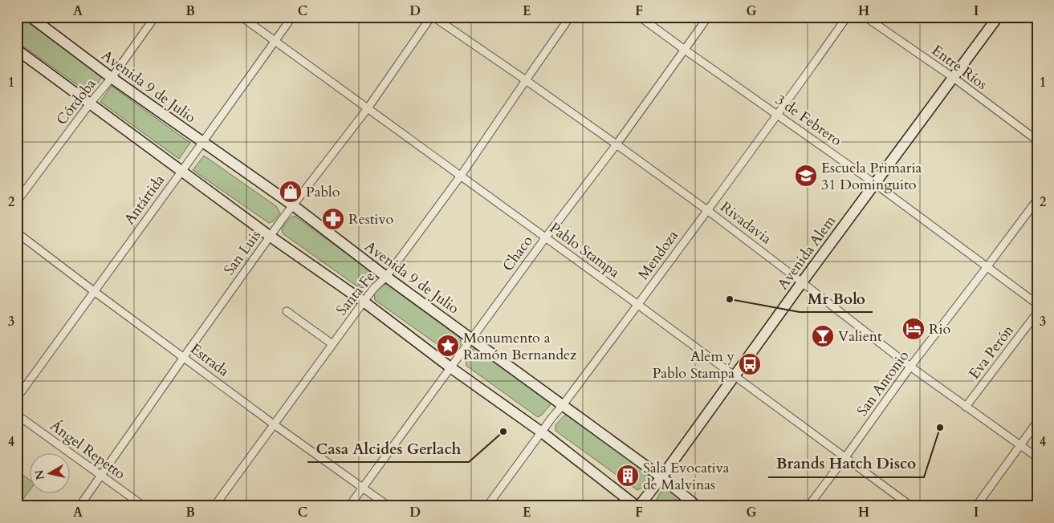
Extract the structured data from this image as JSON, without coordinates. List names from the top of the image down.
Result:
{
  "streets": {
    "main road": ["Avenida 9 de Julio", "Avenida Alem"],
    "street": [
      "Entre Ríos",
      "Córdoba",
      "3 de Febrero",
      "Antártida",
      "Rivadavia",
      "Pablo Stampa",
      "San Luis",
      "Chaco",
      "Mendoza",
      "Santa Fe",
      "Eva Perón",
      "Estrada",
      "San Antonio",
      "Ángel Repetto"
    ]
  },
  "crossings": [
    ["Entre Ríos", "Avenida Alem"],
    ["Avenida 9 de Julio", "Córdoba"],
    ["Avenida 9 de Julio", "Antártida"],
    ["Avenida 9 de Julio", "San Luis"],
    ["Avenida 9 de Julio", "Avenida Alem"],
    ["Avenida 9 de Julio", "Chaco"],
    ["Avenida 9 de Julio", "Mendoza"],
    ["Avenida 9 de Julio", "Santa Fe"],
    ["3 de Febrero", "Avenida Alem"],
    ["3 de Febrero", "Chaco"],
    ["3 de Febrero", "Mendoza"],
    ["3 de Febrero", "San Antonio"],
    ["Antártida", "Pablo Stampa"],
    ["Antártida", "Estrada"],
    ["Rivadavia", "San Luis"],
    ["Rivadavia", "Avenida Alem"],
    ["Rivadavia", "Chaco"],
    ["Rivadavia", "Mendoza"],
    ["Rivadavia", "Santa Fe"],
    ["Rivadavia", "Eva Perón"],
    ["Rivadavia", "San Antonio"],
    ["Pablo Stampa", "San Luis"],
    ["Pablo Stampa", "Avenida Alem"],
    ["Pablo Stampa", "Chaco"],
    ["Pablo Stampa", "Mendoza"],
    ["Pablo Stampa", "Santa Fe"],
    ["Pablo Stampa", "San Antonio"],
    ["San Luis", "Estrada"],
    ["San Luis", "Ángel Repetto"],
    ["Chaco", "Estrada"],
    ["Santa Fe", "Estrada"]
  ],
  "places": {
    "school or university": ["Escuela Primaria 31 Dominguito"],
    "shop": ["Pablo"],
    "pharmacy": ["Restivo"],
    "other": ["Mr Bolo", "Brands Hatch Disco", "Casa Alcides Gerlach"],
    "hotel": ["Rio"],
    "bar": ["Valient"],
    "place": ["Monumento a Ramón Bernandez"],
    "bus stop": ["Alem y Pablo Stampa"],
    "building": ["Sala Evocativa de Malvinas"]
  },
  "north": "left",
  "grid": {
    "columns": [
      "A",
      "B",
      "C",
      "D",
      "E",
      "F",
      "G",
      "H",
      "I"
    ],
    "rows": [
      "1",
      "2",
      "3",
      "4"
    ]
  }
}
